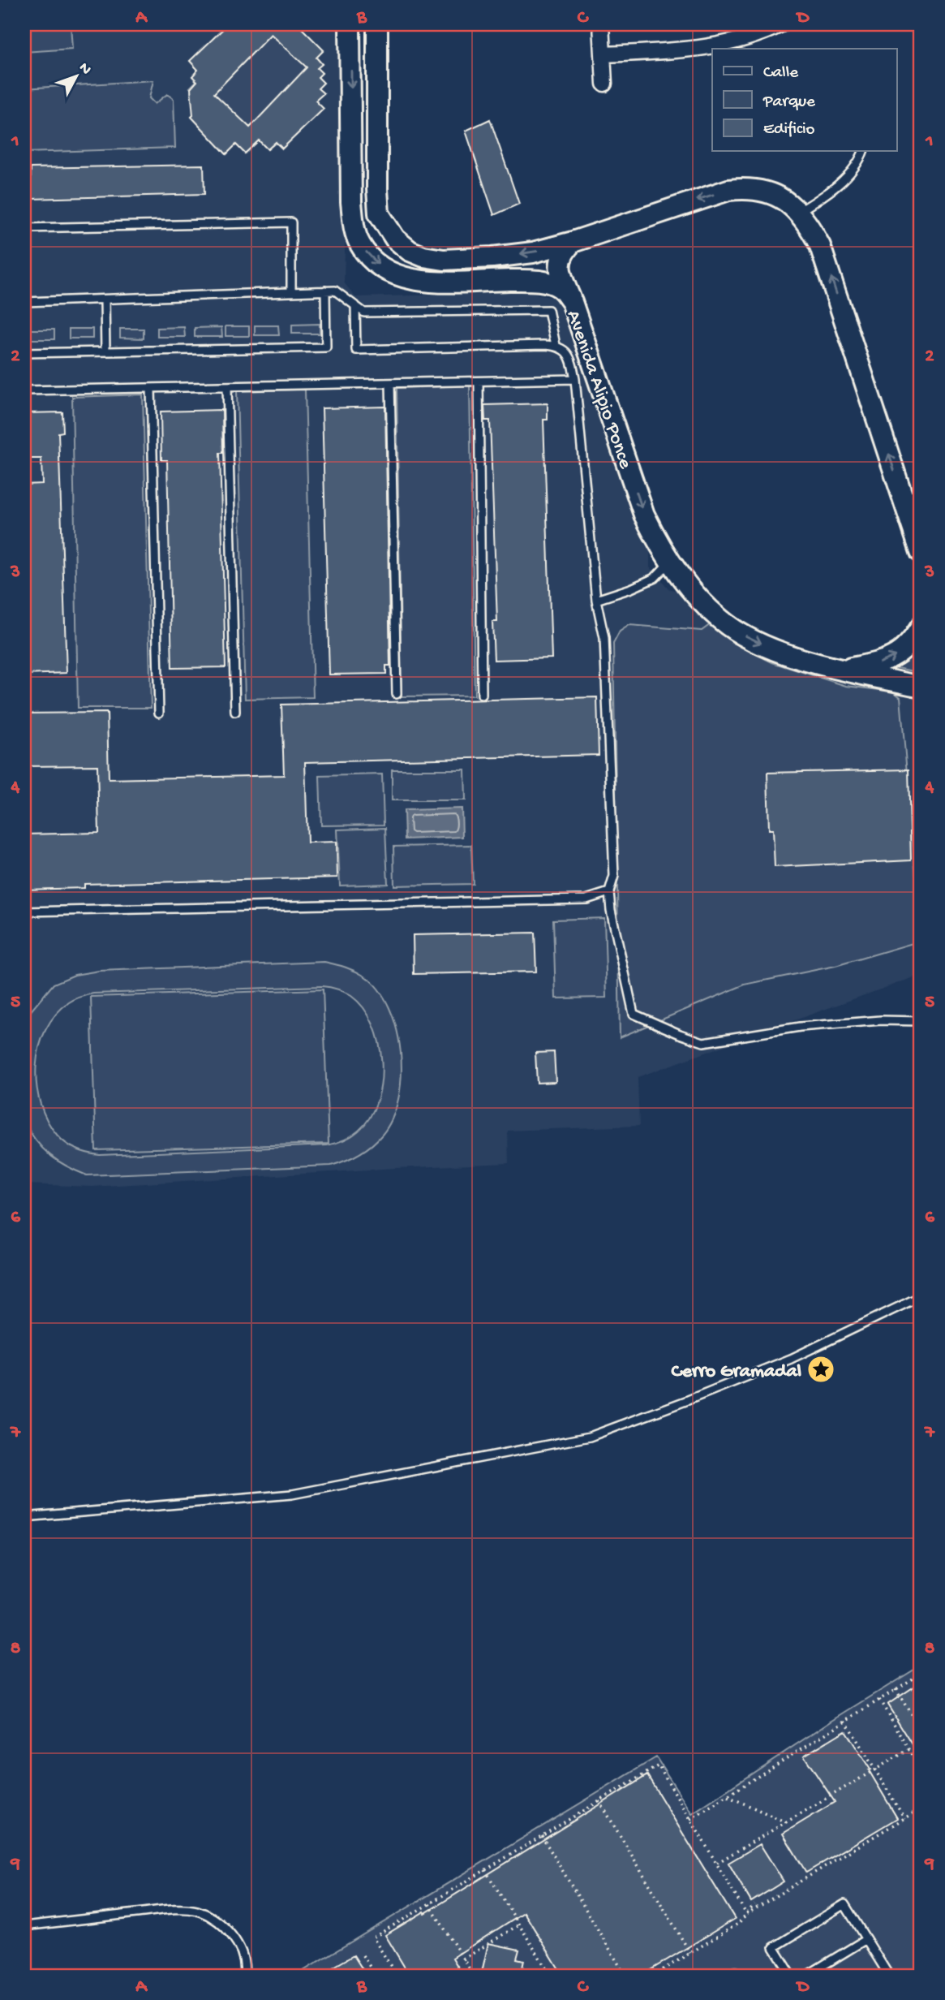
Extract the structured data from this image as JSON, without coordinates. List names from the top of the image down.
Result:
{
  "streets": {
    "main road": ["Avenida Alipio Ponce"]
  },
  "one_way": ["Avenida Alipio Ponce"],
  "places": {
    "place": ["Cerro Gramadal"]
  },
  "legend": ["Calle", "Parque", "Edificio"],
  "north": "top right",
  "grid": {
    "columns": [
      "A",
      "B",
      "C",
      "D"
    ],
    "rows": [
      "1",
      "2",
      "3",
      "4",
      "5",
      "6",
      "7",
      "8",
      "9"
    ]
  }
}
